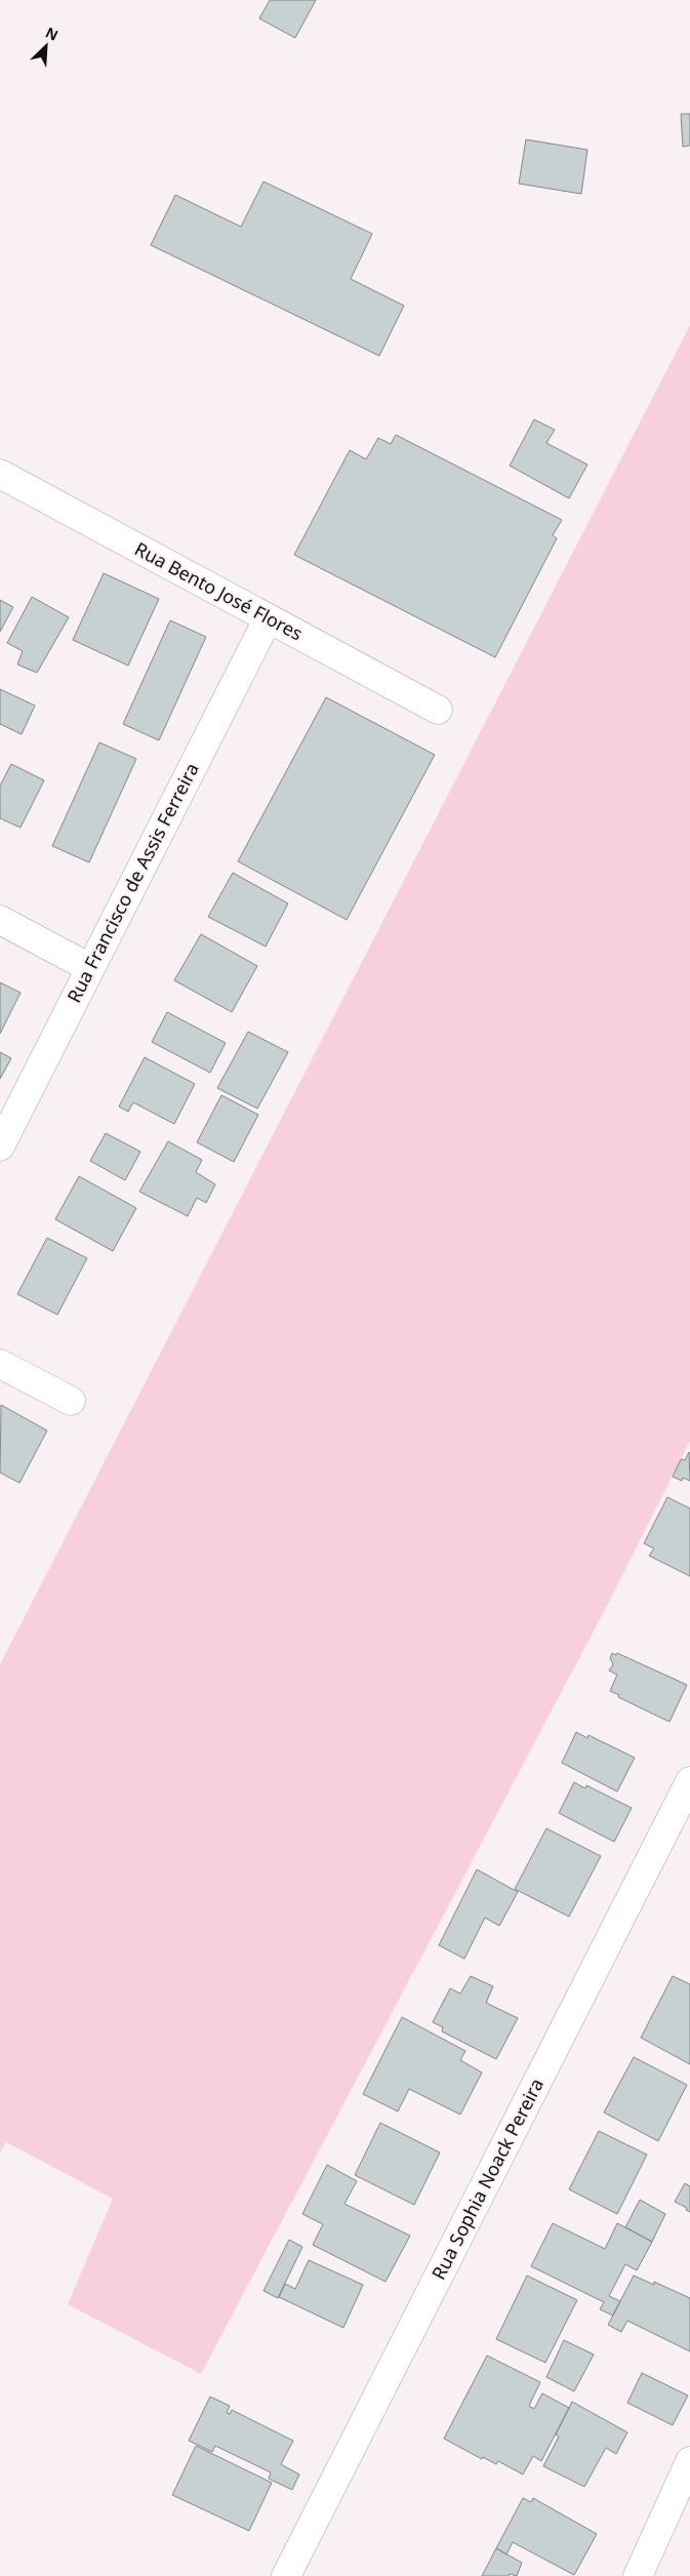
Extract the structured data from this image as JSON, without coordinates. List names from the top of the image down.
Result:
{
  "streets": {
    "street": ["Rua Bento José Flores", "Rua Francisco de Assis Ferreira", "Rua Sophia Noack Pereira"]
  },
  "crossings": [
    ["Rua Bento José Flores", "Rua Francisco de Assis Ferreira"]
  ],
  "north": "top right"
}
